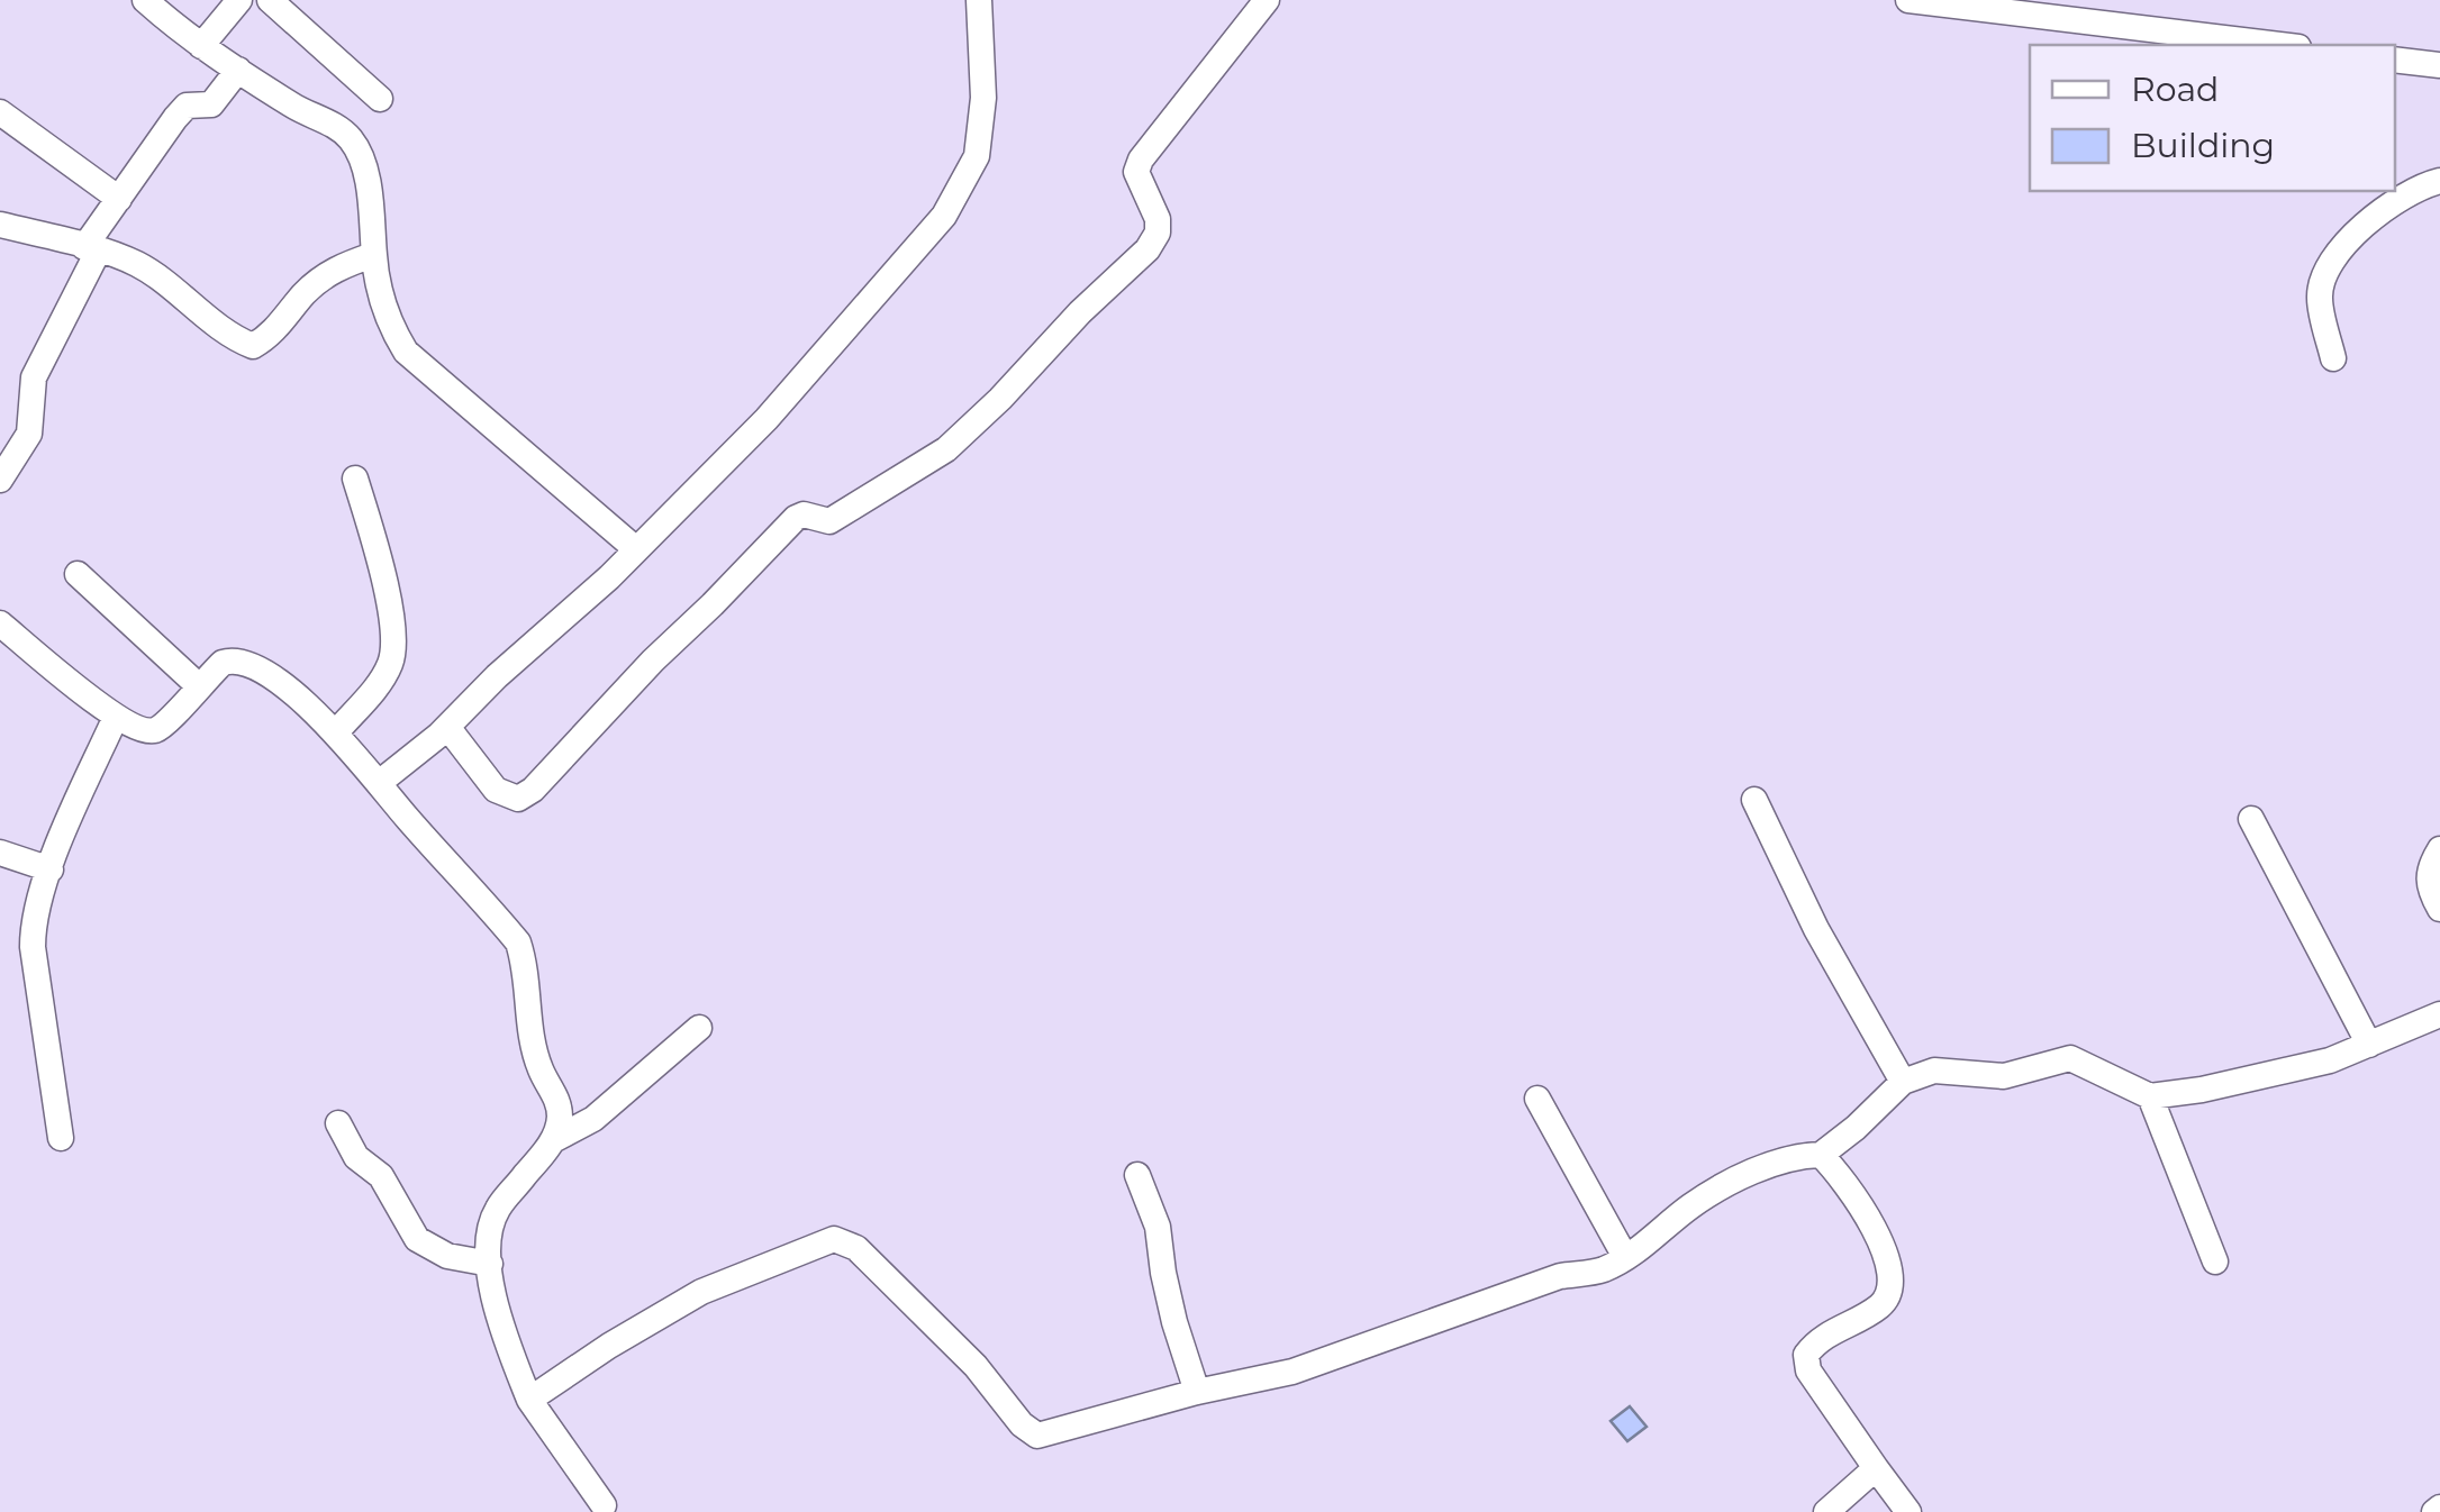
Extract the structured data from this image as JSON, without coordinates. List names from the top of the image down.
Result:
{
  "legend": ["Road", "Building"]
}
